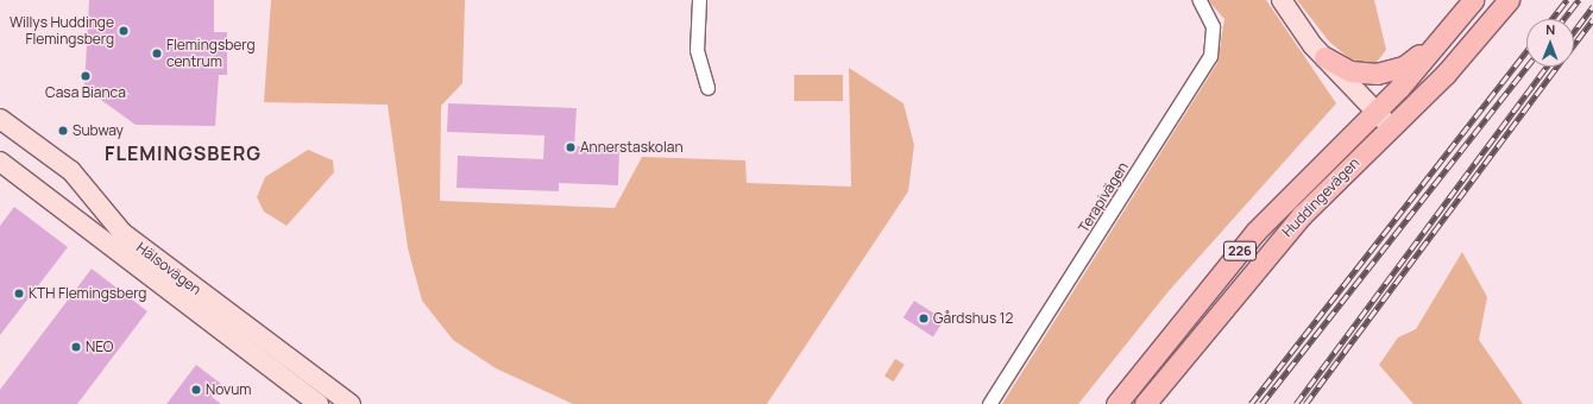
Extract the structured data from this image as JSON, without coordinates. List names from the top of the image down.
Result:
{
  "streets": {
    "main road": ["Huddingevägen", "226"],
    "street": ["Terapivägen", "Hälsovägen"]
  },
  "districts": ["FLEMINGSBERG"],
  "places": [
    "Willys Huddinge Flemingsberg",
    "Flemingsberg centrum",
    "Casa Bianca",
    "Subway",
    "Annerstaskolan",
    "KTH Flemingsberg",
    "Gårdshus 12",
    "NEO",
    "Novum"
  ],
  "north": "top"
}
